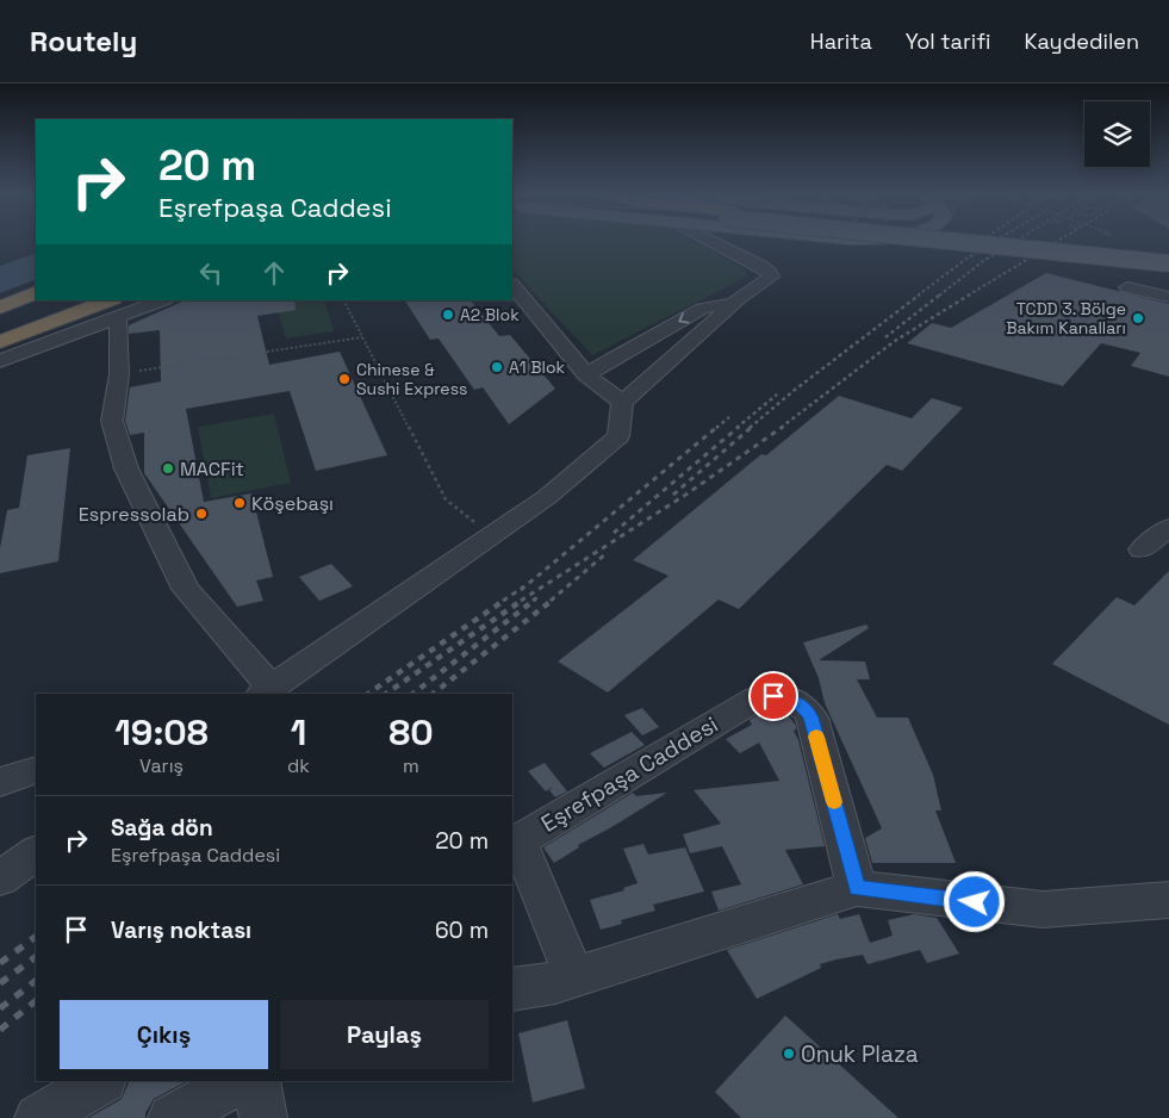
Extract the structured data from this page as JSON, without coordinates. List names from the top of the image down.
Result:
{
  "streets": {
    "street": ["Eşrefpaşa Caddesi"]
  },
  "places": [
    "A2 Blok",
    "TCDD 3. Bölge Bakım Kanalları",
    "A1 Blok",
    "Chinese & Sushi Express",
    "MACFit",
    "Köşebaşı",
    "Espressolab",
    "Onuk Plaza"
  ],
  "page": {
    "header": "Routely",
    "nav": ["Harita", "Yol tarifi", "Kaydedilen"],
    "turn": ["20 m", "Eşrefpaşa Caddesi"],
    "eta": [
      "19:08",
      "Varış",
      "1",
      "dk",
      "80",
      "m"
    ],
    "list": [
      {
        "name": "Sağa dön",
        "note": "Eşrefpaşa Caddesi",
        "value": "20 m"
      },
      {
        "name": "Varış noktası",
        "value": "60 m"
      }
    ],
    "buttons": ["Çıkış", "Paylaş"]
  }
}
